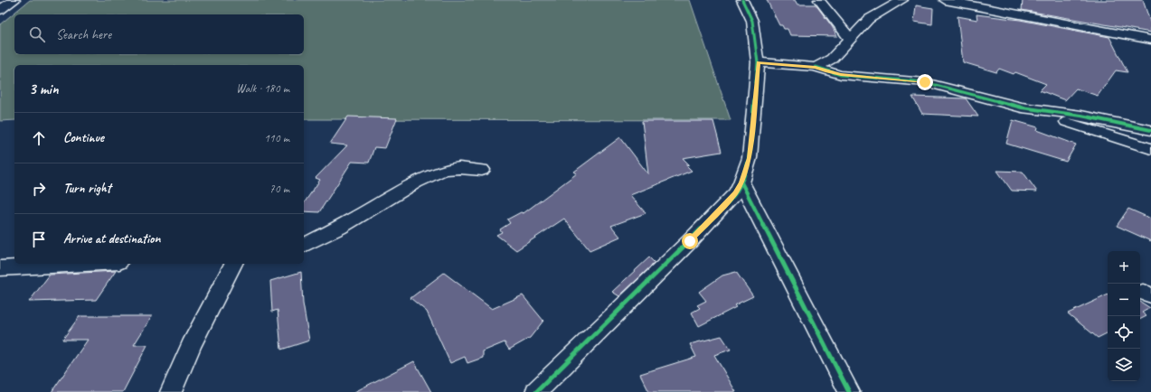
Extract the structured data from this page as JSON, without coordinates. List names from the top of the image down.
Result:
{
  "page": {
    "search": "Search here",
    "heading": ["3 min", "Walk · 180 m"],
    "list": [
      ["Continue", "110 m"],
      ["Turn right", "70 m"],
      "Arrive at destination"
    ],
    "map_buttons": ["+", "−"]
  }
}
